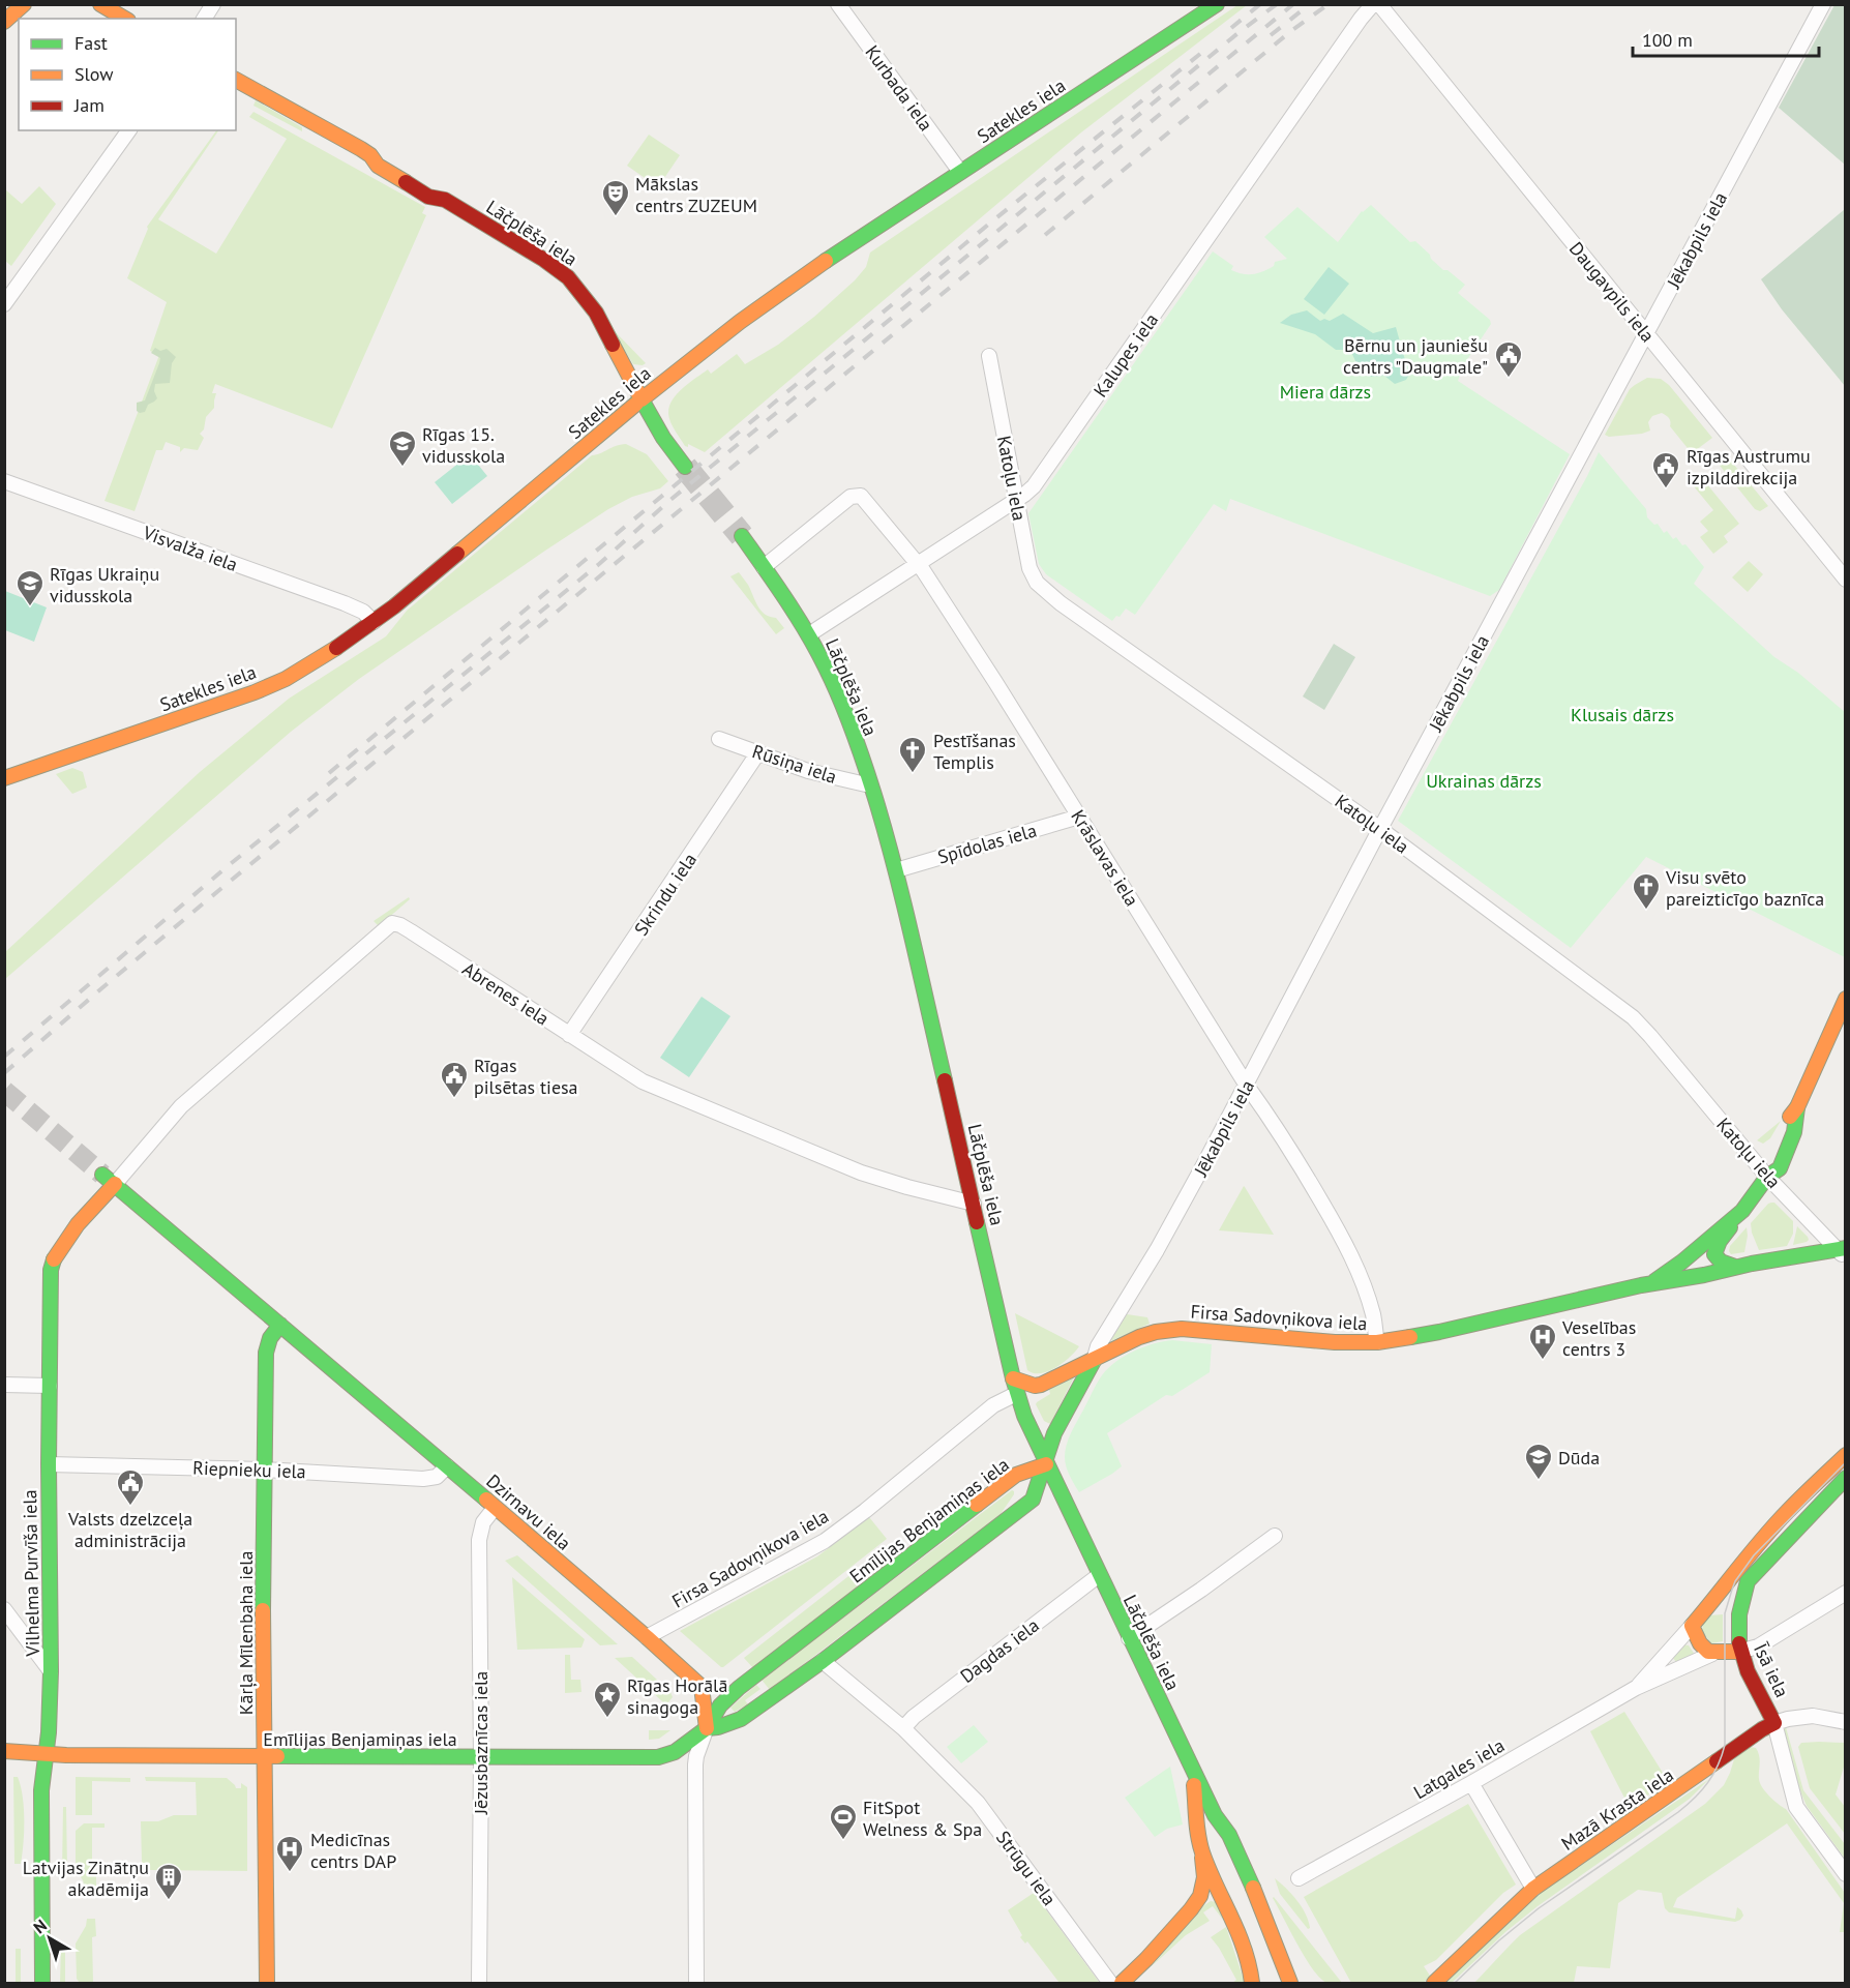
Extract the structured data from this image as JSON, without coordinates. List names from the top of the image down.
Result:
{
  "streets": {
    "main road": [
      "Satekles iela",
      "Lāčplēša iela",
      "Firsa Sadovņikova iela",
      "Dzirnavu iela",
      "Emīlijas Benjamiņas iela",
      "Vilhelma Purvīša iela",
      "Kārļa Mīlenbaha iela",
      "Īsā iela",
      "Latgales iela",
      "Mazā Krasta iela"
    ],
    "street": [
      "Kurbada iela",
      "Jēkabpils iela",
      "Daugavpils iela",
      "Kalupes iela",
      "Katoļu iela",
      "Visvalža iela",
      "Rūsiņa iela",
      "Spīdolas iela",
      "Krāslavas iela",
      "Skrindu iela",
      "Abrenes iela",
      "Riepnieku iela",
      "Dagdas iela",
      "Jēzusbaznīcas iela",
      "Strūgu iela"
    ]
  },
  "crossings": [
    ["Kurbada iela", "Satekles iela"],
    ["Satekles iela", "Lāčplēša iela"],
    ["Satekles iela", "Visvalža iela"],
    ["Lāčplēša iela", "Kalupes iela"],
    ["Lāčplēša iela", "Rūsiņa iela"],
    ["Lāčplēša iela", "Spīdolas iela"],
    ["Lāčplēša iela", "Krāslavas iela"],
    ["Lāčplēša iela", "Abrenes iela"],
    ["Lāčplēša iela", "Firsa Sadovņikova iela"],
    ["Lāčplēša iela", "Emīlijas Benjamiņas iela"],
    ["Lāčplēša iela", "Dagdas iela"],
    ["Jēkabpils iela", "Daugavpils iela"],
    ["Jēkabpils iela", "Katoļu iela"],
    ["Jēkabpils iela", "Krāslavas iela"],
    ["Jēkabpils iela", "Firsa Sadovņikova iela"],
    ["Kalupes iela", "Katoļu iela"],
    ["Kalupes iela", "Krāslavas iela"],
    ["Katoļu iela", "Firsa Sadovņikova iela"],
    ["Rūsiņa iela", "Skrindu iela"],
    ["Spīdolas iela", "Krāslavas iela"],
    ["Krāslavas iela", "Firsa Sadovņikova iela"],
    ["Skrindu iela", "Abrenes iela"],
    ["Abrenes iela", "Dzirnavu iela"],
    ["Abrenes iela", "Vilhelma Purvīša iela"],
    ["Firsa Sadovņikova iela", "Dzirnavu iela"],
    ["Riepnieku iela", "Dzirnavu iela"],
    ["Riepnieku iela", "Vilhelma Purvīša iela"],
    ["Riepnieku iela", "Kārļa Mīlenbaha iela"],
    ["Dzirnavu iela", "Emīlijas Benjamiņas iela"],
    ["Dzirnavu iela", "Vilhelma Purvīša iela"],
    ["Dzirnavu iela", "Kārļa Mīlenbaha iela"],
    ["Dzirnavu iela", "Jēzusbaznīcas iela"],
    ["Emīlijas Benjamiņas iela", "Vilhelma Purvīša iela"],
    ["Emīlijas Benjamiņas iela", "Kārļa Mīlenbaha iela"],
    ["Emīlijas Benjamiņas iela", "Jēzusbaznīcas iela"],
    ["Emīlijas Benjamiņas iela", "Strūgu iela"],
    ["Dagdas iela", "Strūgu iela"],
    ["Īsā iela", "Latgales iela"],
    ["Īsā iela", "Mazā Krasta iela"]
  ],
  "parks": ["Miera dārzs", "Klusais dārzs", "Ukrainas dārzs"],
  "places": {
    "theatre": ["Mākslas centrs ZUZEUM"],
    "public building": [
      "Bērnu un jauniešu centrs \"Daugmale\"",
      "Rīgas Austrumu izpilddirekcija",
      "Rīgas pilsētas tiesa",
      "Valsts dzelzceļa administrācija"
    ],
    "school or university": ["Rīgas 15. vidusskola", "Rīgas Ukraiņu vidusskola", "Dūda"],
    "church": ["Pestīšanas Templis", "Visu svēto pareizticīgo baznīca"],
    "hospital": ["Veselības centrs 3", "Medicīnas centrs DAP"],
    "place": ["Rīgas Horālā sinagoga"],
    "sports": ["FitSpot Welness & Spa"],
    "building": ["Latvijas Zinātņu akadēmija"]
  },
  "legend": ["Fast", "Slow", "Jam"],
  "scale_bar": "100 m",
  "north": "top left"
}
